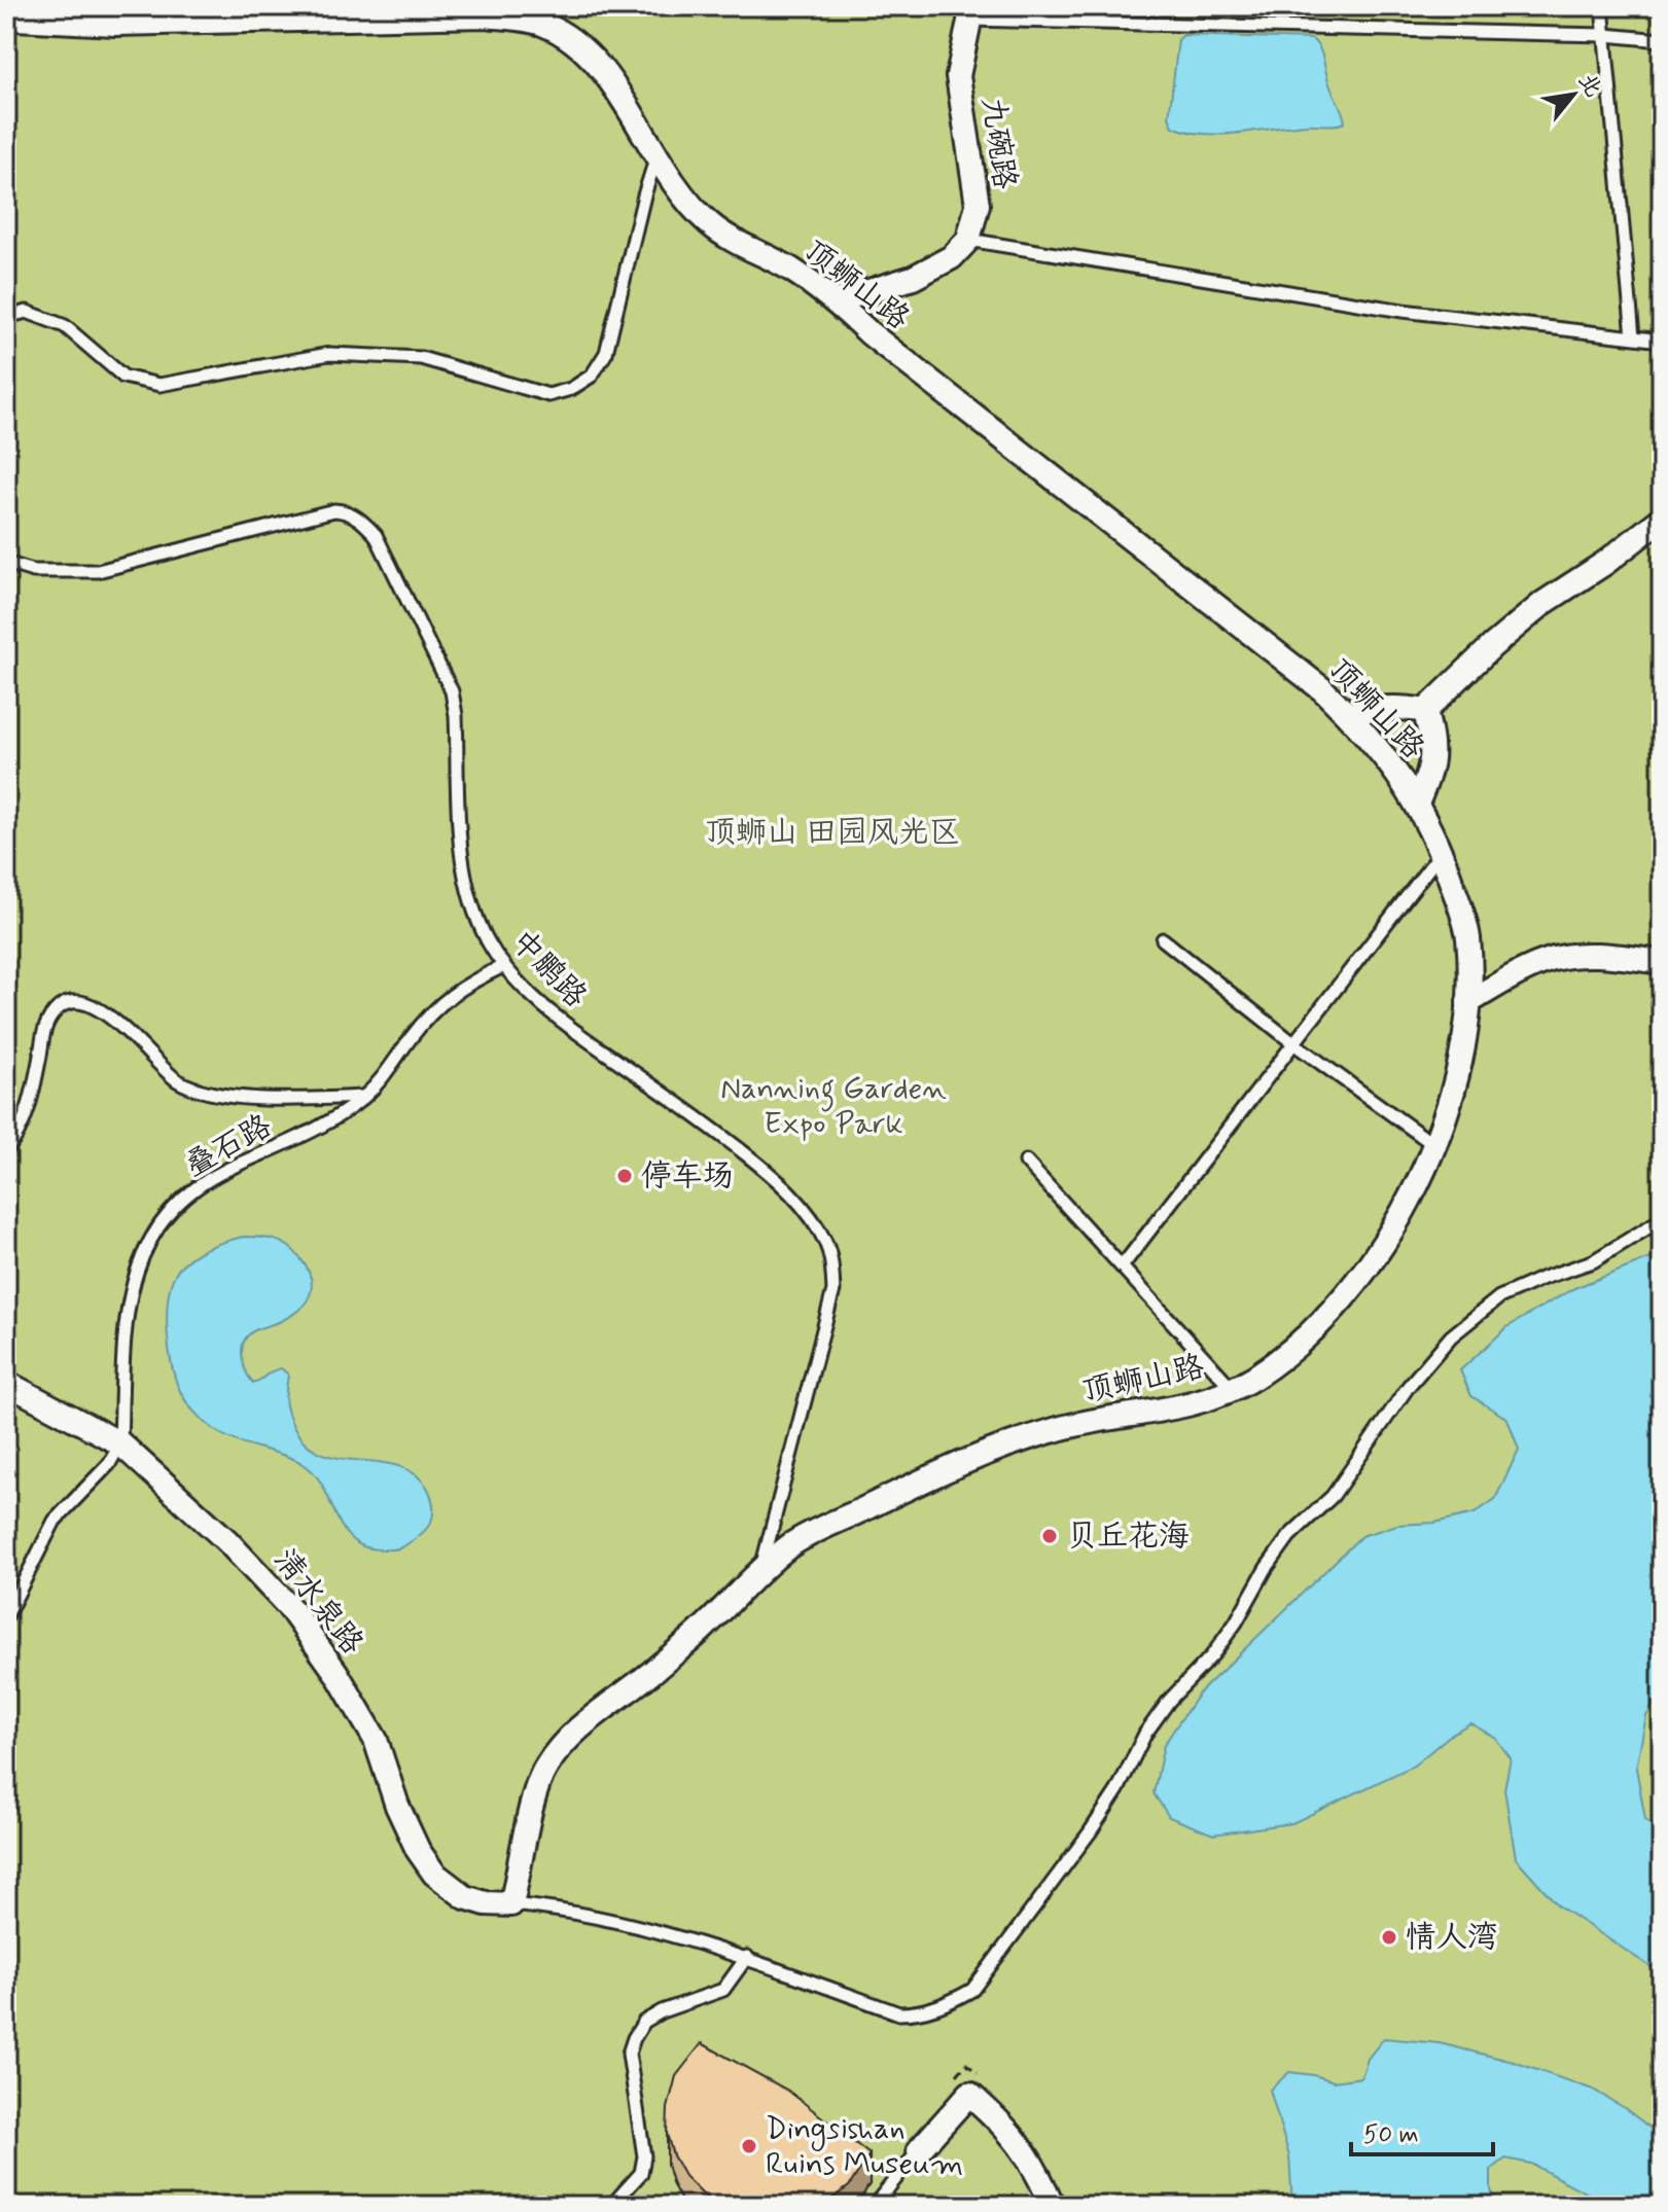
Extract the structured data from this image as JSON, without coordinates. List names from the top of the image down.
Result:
{
  "streets": {
    "street": ["九碗路", "顶蛳山路", "清水泉路"],
    "lane": ["中鹏路", "叠石路"]
  },
  "crossings": [
    ["顶蛳山路", "中鹏路"],
    ["顶蛳山路", "清水泉路"],
    ["中鹏路", "叠石路"],
    ["叠石路", "清水泉路"]
  ],
  "parks": ["顶蛳山 田园风光区", "Nanning Garden Expo Park"],
  "places": [
    "停车场",
    "贝丘花海",
    "情人湾",
    "Dingsishan Ruins Museum"
  ],
  "scale_bar": "50 m",
  "north": "top right"
}
